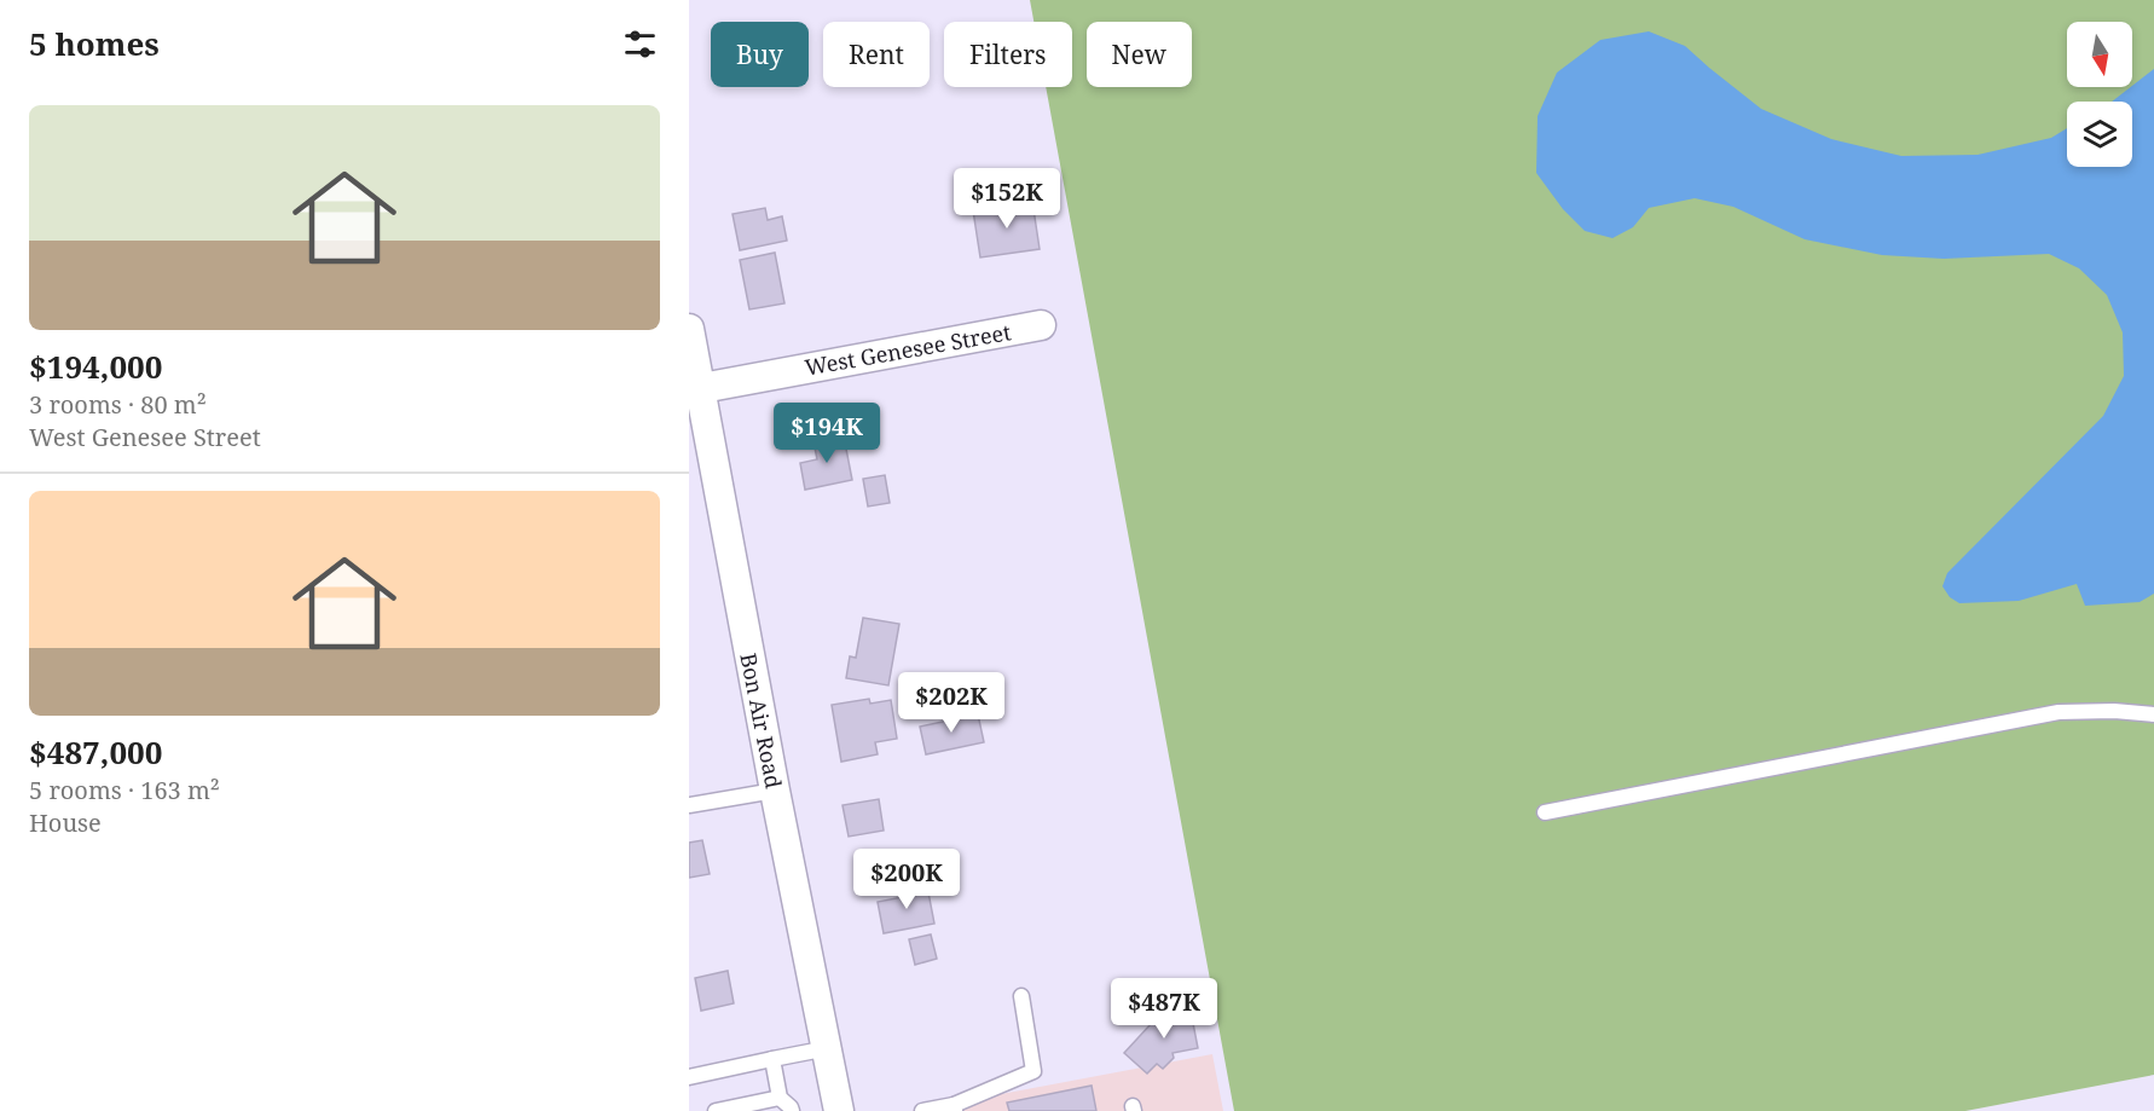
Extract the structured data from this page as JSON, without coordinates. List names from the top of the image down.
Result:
{
  "streets": {
    "street": ["West Genesee Street", "Bon Air Road"]
  },
  "crossings": [
    ["West Genesee Street", "Bon Air Road"]
  ],
  "north": "bottom",
  "page": {
    "heading": "5 homes",
    "chip": [
      "Buy",
      "Rent",
      "Filters",
      "New"
    ],
    "list": [
      {
        "name": "$194,000",
        "note": "3 rooms · 80 m² · West Genesee Street"
      },
      {
        "name": "$487,000",
        "note": "5 rooms · 163 m² · House"
      }
    ],
    "price": [
      "$152K",
      "$194K",
      "$202K",
      "$200K",
      "$487K"
    ]
  }
}
